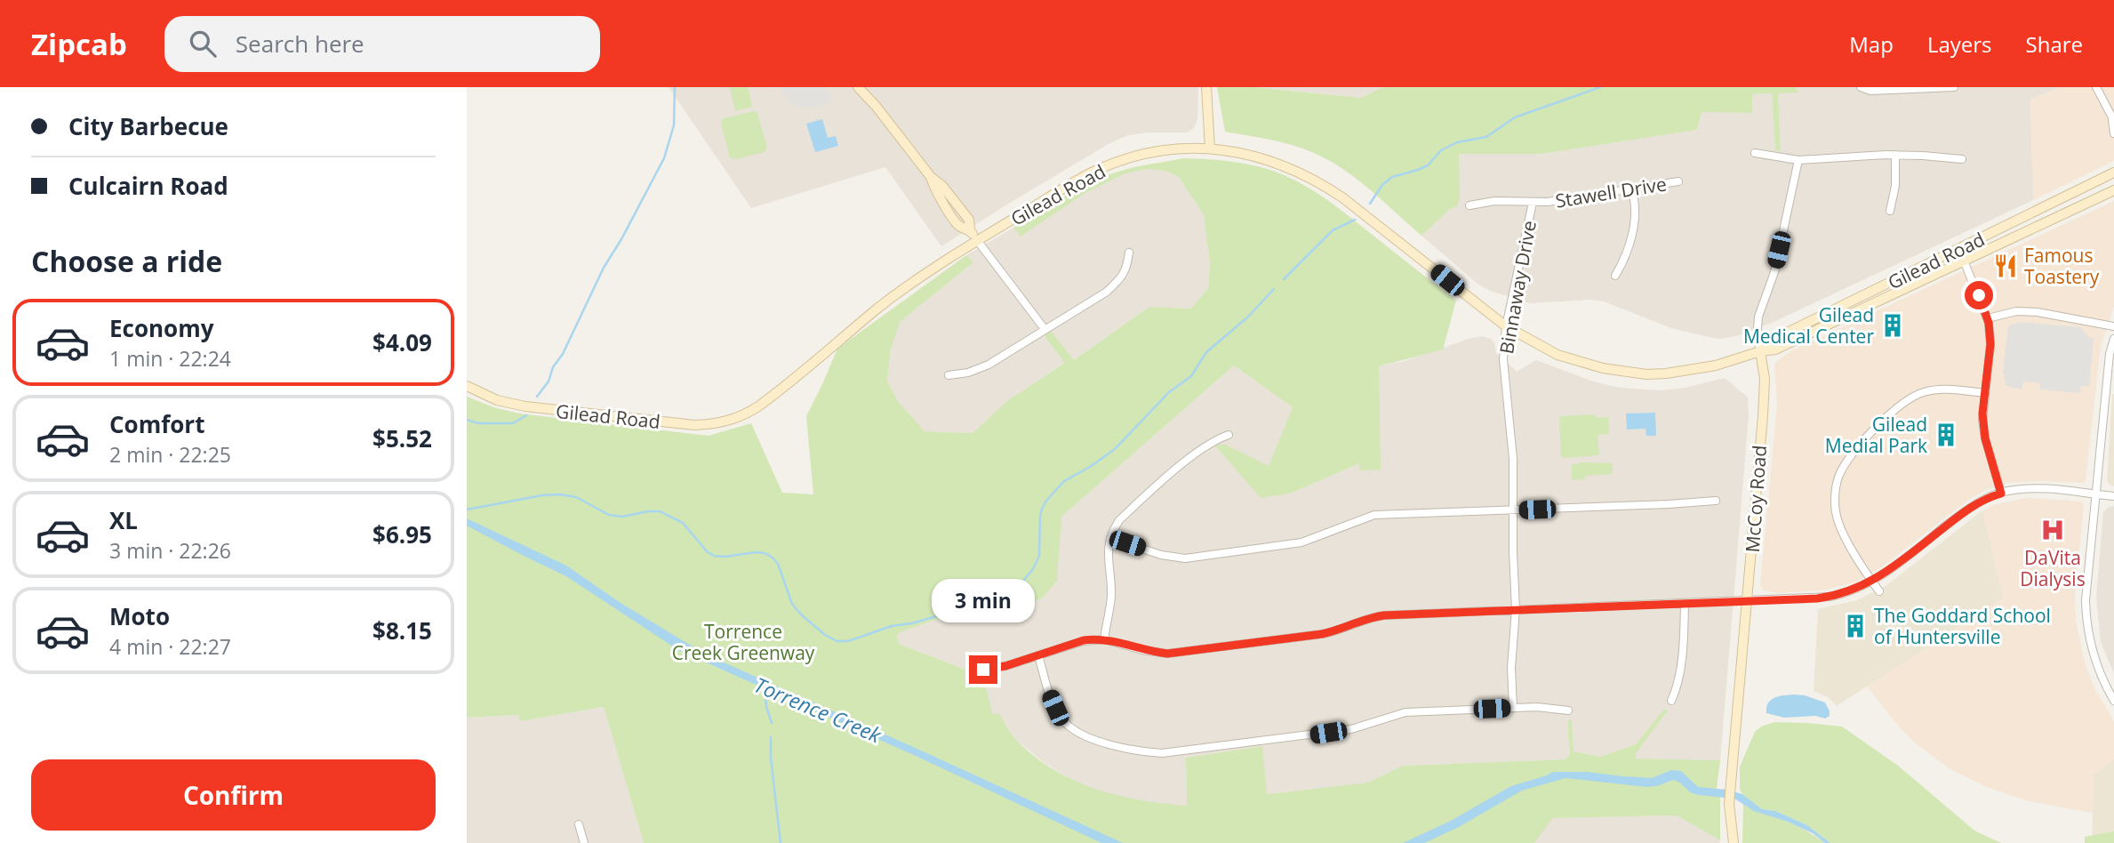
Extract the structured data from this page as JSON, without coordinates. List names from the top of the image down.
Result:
{
  "streets": {
    "main road": ["Gilead Road", "McCoy Road"],
    "street": ["Stawell Drive", "Binnaway Drive"]
  },
  "crossings": [
    ["Stawell Drive", "Binnaway Drive"],
    ["Gilead Road", "Binnaway Drive"],
    ["Gilead Road", "McCoy Road"]
  ],
  "water": ["Torrence Creek"],
  "parks": ["Torrence Creek Greenway"],
  "places": {
    "restaurant": ["Famous Toastery"],
    "building": ["Gilead Medical Center", "Gilead Medial Park", "The Goddard School of Huntersville"],
    "hospital": ["DaVita Dialysis"]
  },
  "page": {
    "header": "Zipcab",
    "search": "Search here",
    "nav": ["Map", "Layers", "Share"],
    "banner": ["City Barbecue", "Culcairn Road"],
    "heading": "Choose a ride",
    "list": [
      {
        "name": "Economy",
        "note": "1 min · 22:24",
        "value": "$4.09"
      },
      {
        "name": "Comfort",
        "note": "2 min · 22:25",
        "value": "$5.52"
      },
      {
        "name": "XL",
        "note": "3 min · 22:26",
        "value": "$6.95"
      },
      {
        "name": "Moto",
        "note": "4 min · 22:27",
        "value": "$8.15"
      }
    ],
    "bubble": "3 min",
    "buttons": "Confirm"
  }
}
